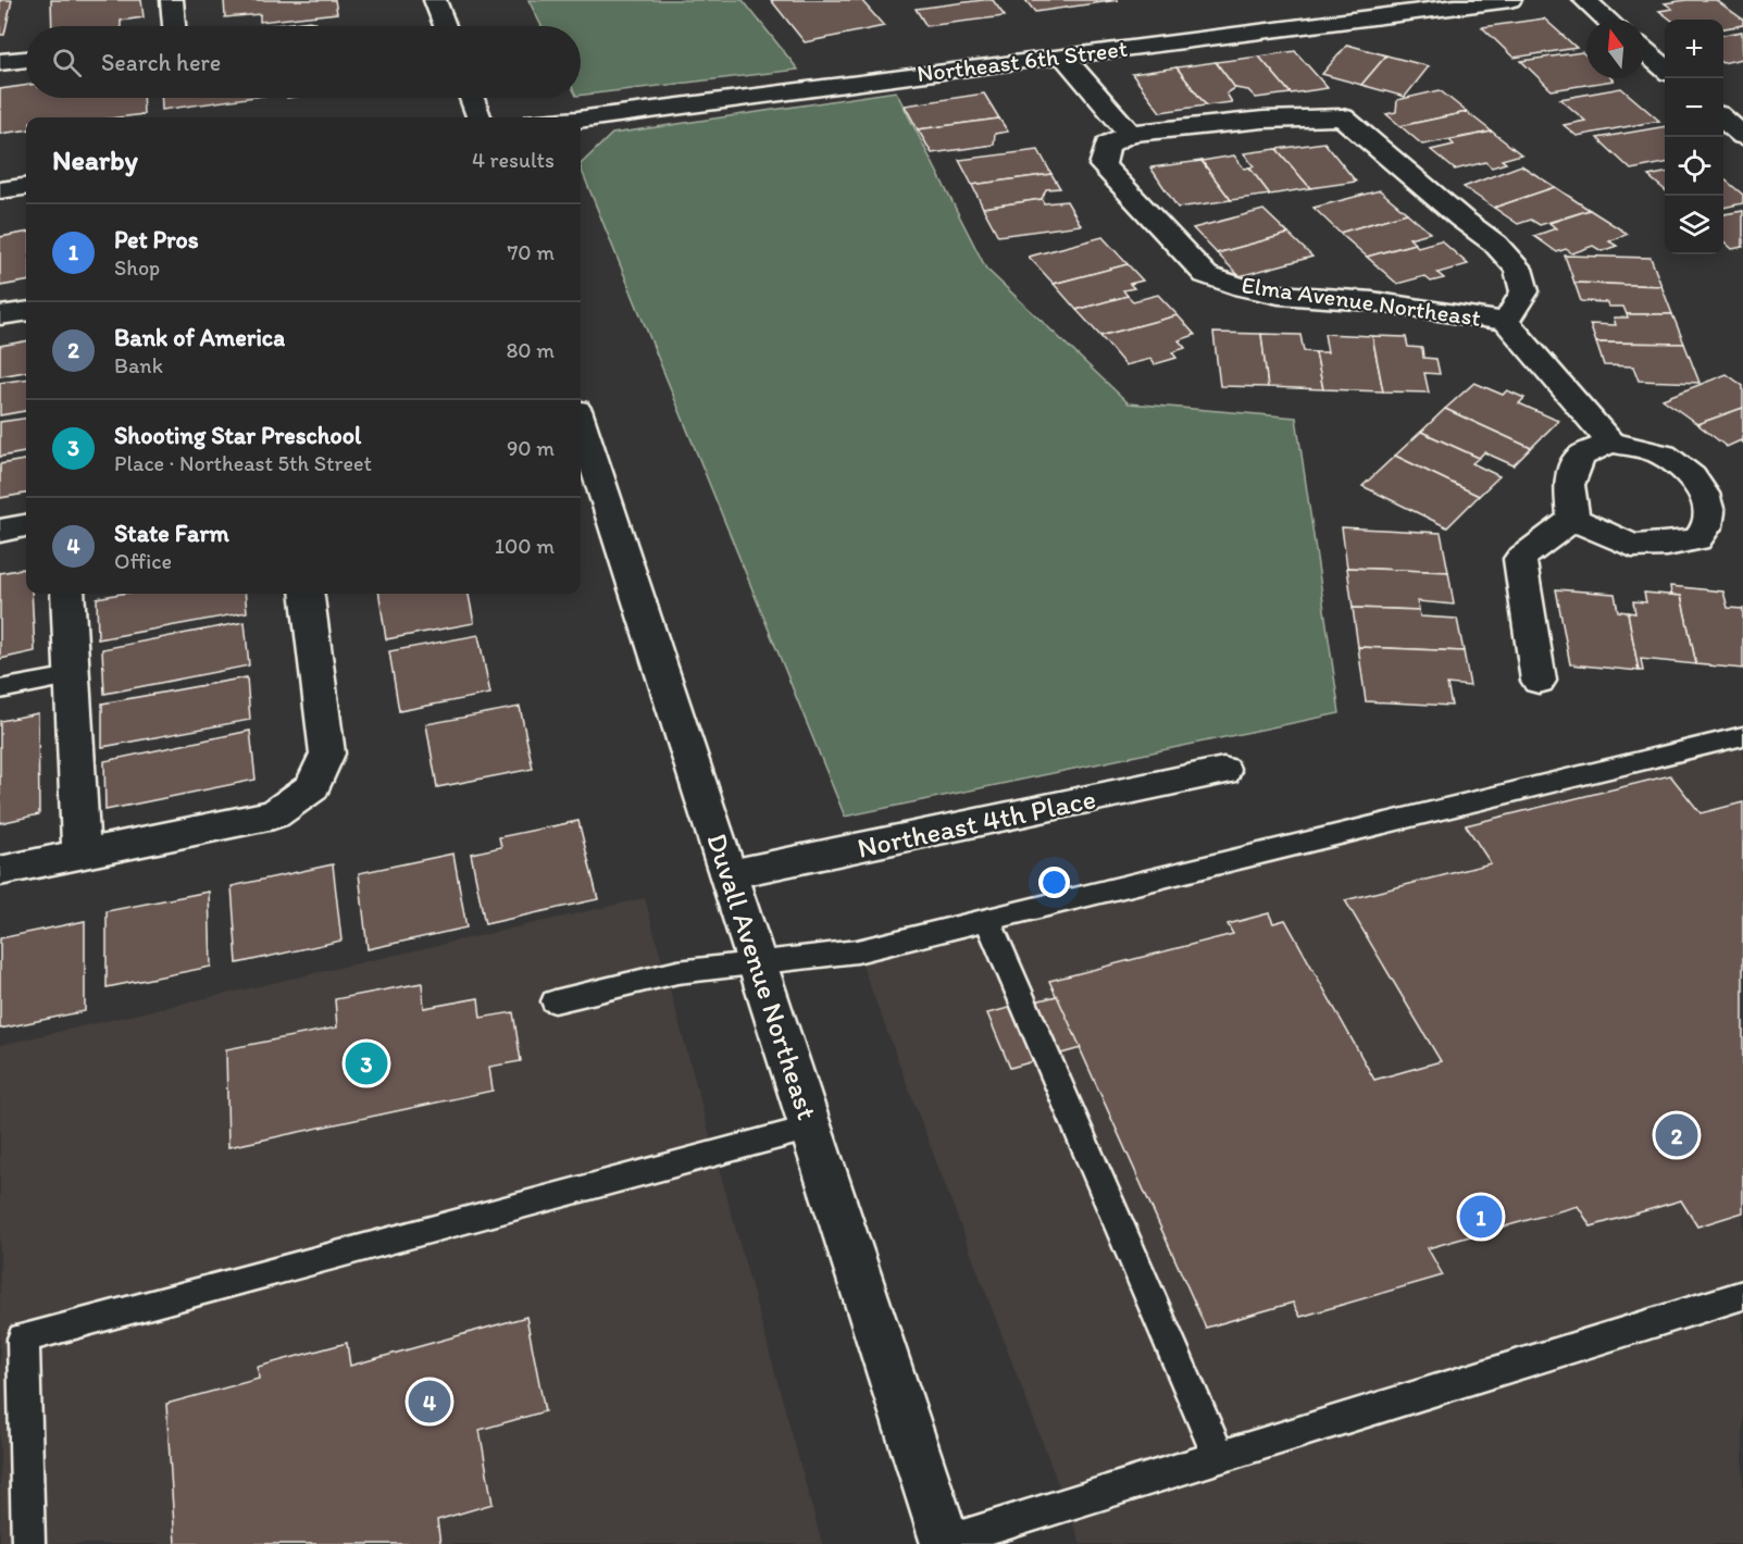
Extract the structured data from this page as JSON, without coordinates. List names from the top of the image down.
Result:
{
  "streets": {
    "street": [
      "Northeast 6th Street",
      "Elma Avenue Northeast",
      "Northeast 4th Place",
      "Duvall Avenue Northeast"
    ]
  },
  "crossings": [
    ["Northeast 4th Place", "Duvall Avenue Northeast"]
  ],
  "north": "top",
  "page": {
    "map_buttons": ["+", "−"],
    "search": "Search here",
    "heading": ["Nearby", "4 results"],
    "list": [
      {
        "mark": "1",
        "name": "Pet Pros",
        "note": "Shop",
        "value": "70 m"
      },
      {
        "mark": "2",
        "name": "Bank of America",
        "note": "Bank",
        "value": "80 m"
      },
      {
        "mark": "3",
        "name": "Shooting Star Preschool",
        "note": "Place · Northeast 5th Street",
        "value": "90 m"
      },
      {
        "mark": "4",
        "name": "State Farm",
        "note": "Office",
        "value": "100 m"
      }
    ],
    "pins": [
      "3",
      "2",
      "1",
      "4"
    ]
  }
}
